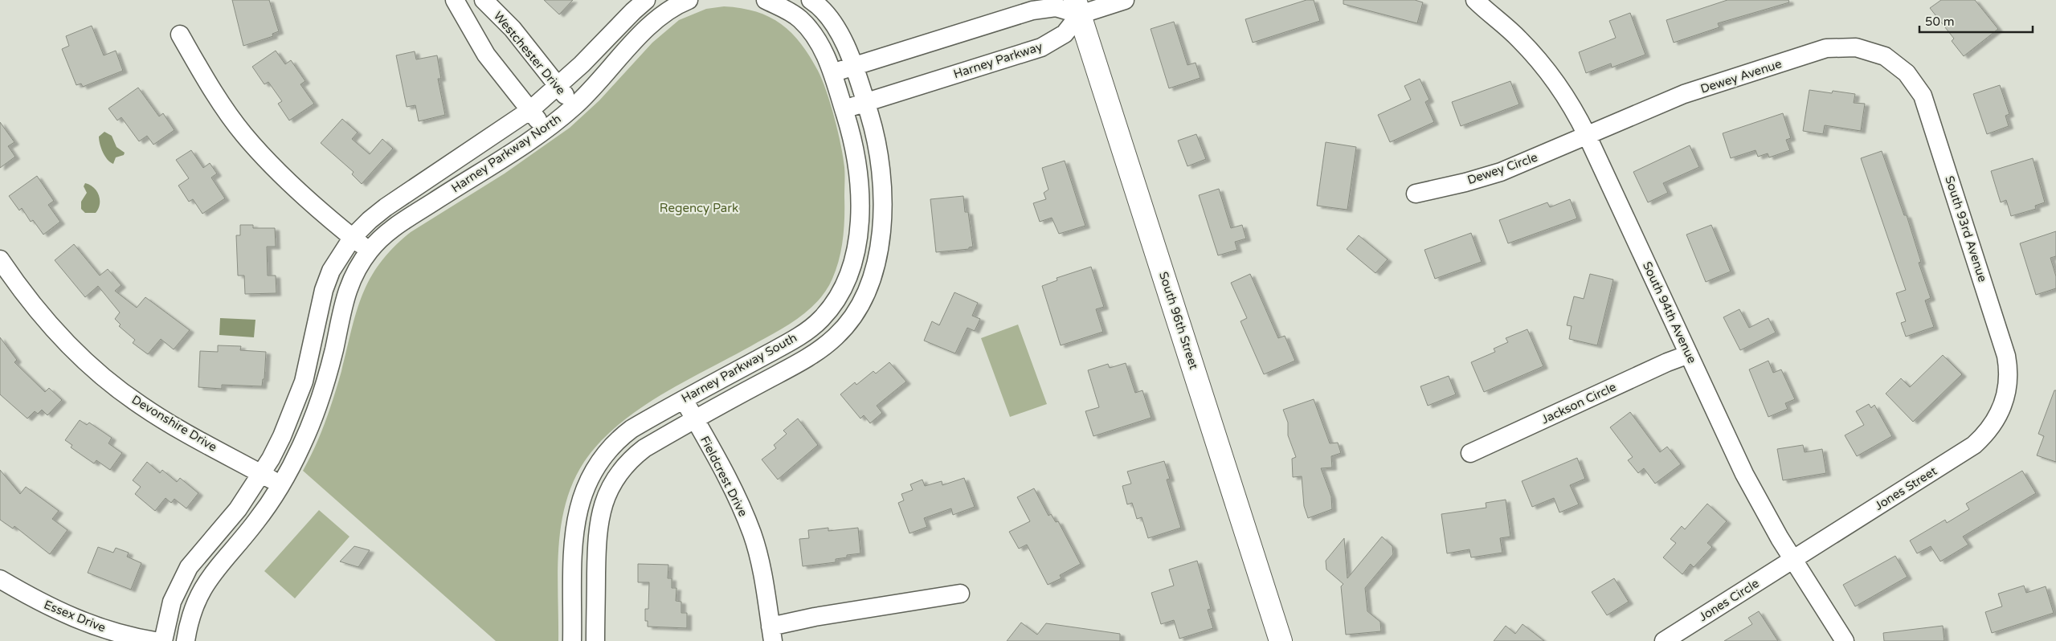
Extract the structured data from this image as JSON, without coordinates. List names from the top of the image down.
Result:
{
  "streets": {
    "street": [
      "Westchester Drive",
      "Harney Parkway",
      "Dewey Avenue",
      "Harney Parkway North",
      "Dewey Circle",
      "South 93rd Avenue",
      "South 94th Avenue",
      "South 96th Street",
      "Harney Parkway South",
      "Jackson Circle",
      "Devonshire Drive",
      "Fieldcrest Drive",
      "Jones Street",
      "Jones Circle",
      "Essex Drive"
    ]
  },
  "crossings": [
    ["Westchester Drive", "Harney Parkway North"],
    ["Harney Parkway", "South 96th Street"],
    ["Harney Parkway", "Harney Parkway South"],
    ["Dewey Avenue", "Dewey Circle"],
    ["Dewey Avenue", "South 93rd Avenue"],
    ["Dewey Avenue", "South 94th Avenue"],
    ["Harney Parkway North", "Devonshire Drive"],
    ["Dewey Circle", "South 94th Avenue"],
    ["South 93rd Avenue", "Jones Street"],
    ["South 94th Avenue", "Jackson Circle"],
    ["South 94th Avenue", "Jones Street"],
    ["South 94th Avenue", "Jones Circle"],
    ["Harney Parkway South", "Fieldcrest Drive"],
    ["Jones Street", "Jones Circle"]
  ],
  "parks": ["Regency Park"],
  "scale_bar": "50 m"
}
